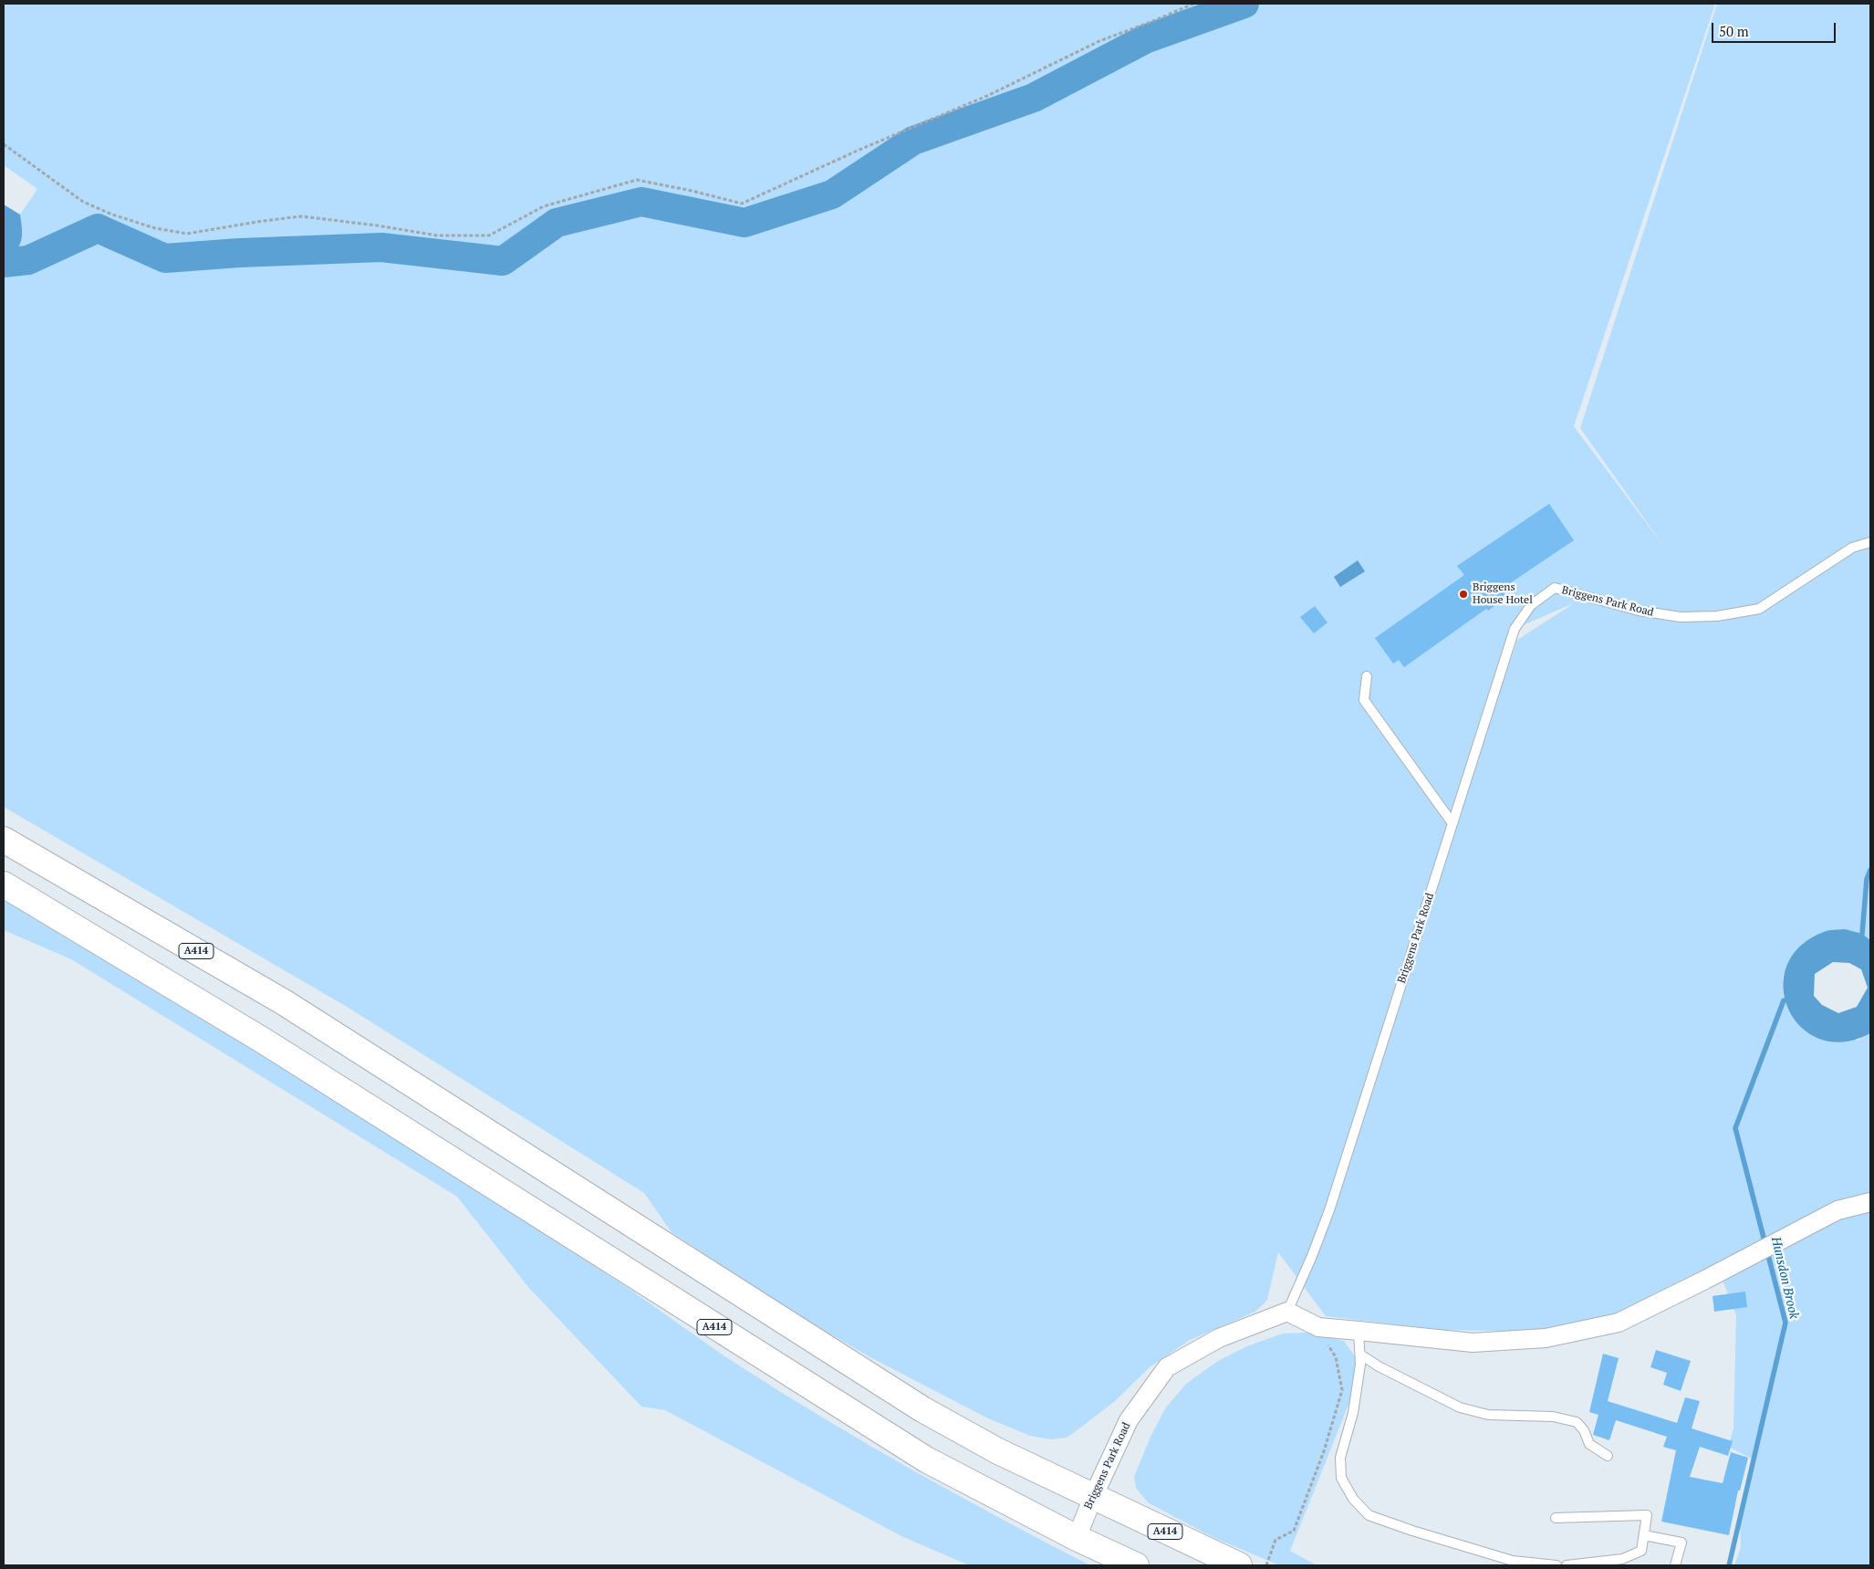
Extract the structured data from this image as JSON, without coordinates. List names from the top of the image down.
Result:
{
  "streets": {
    "highway": ["A414"],
    "street": ["Briggens Park Road"]
  },
  "crossings": [
    ["Briggens Park Road", "A414"]
  ],
  "water": ["Hunsdon Brook"],
  "places": ["Briggens House Hotel"],
  "scale_bar": "50 m"
}
